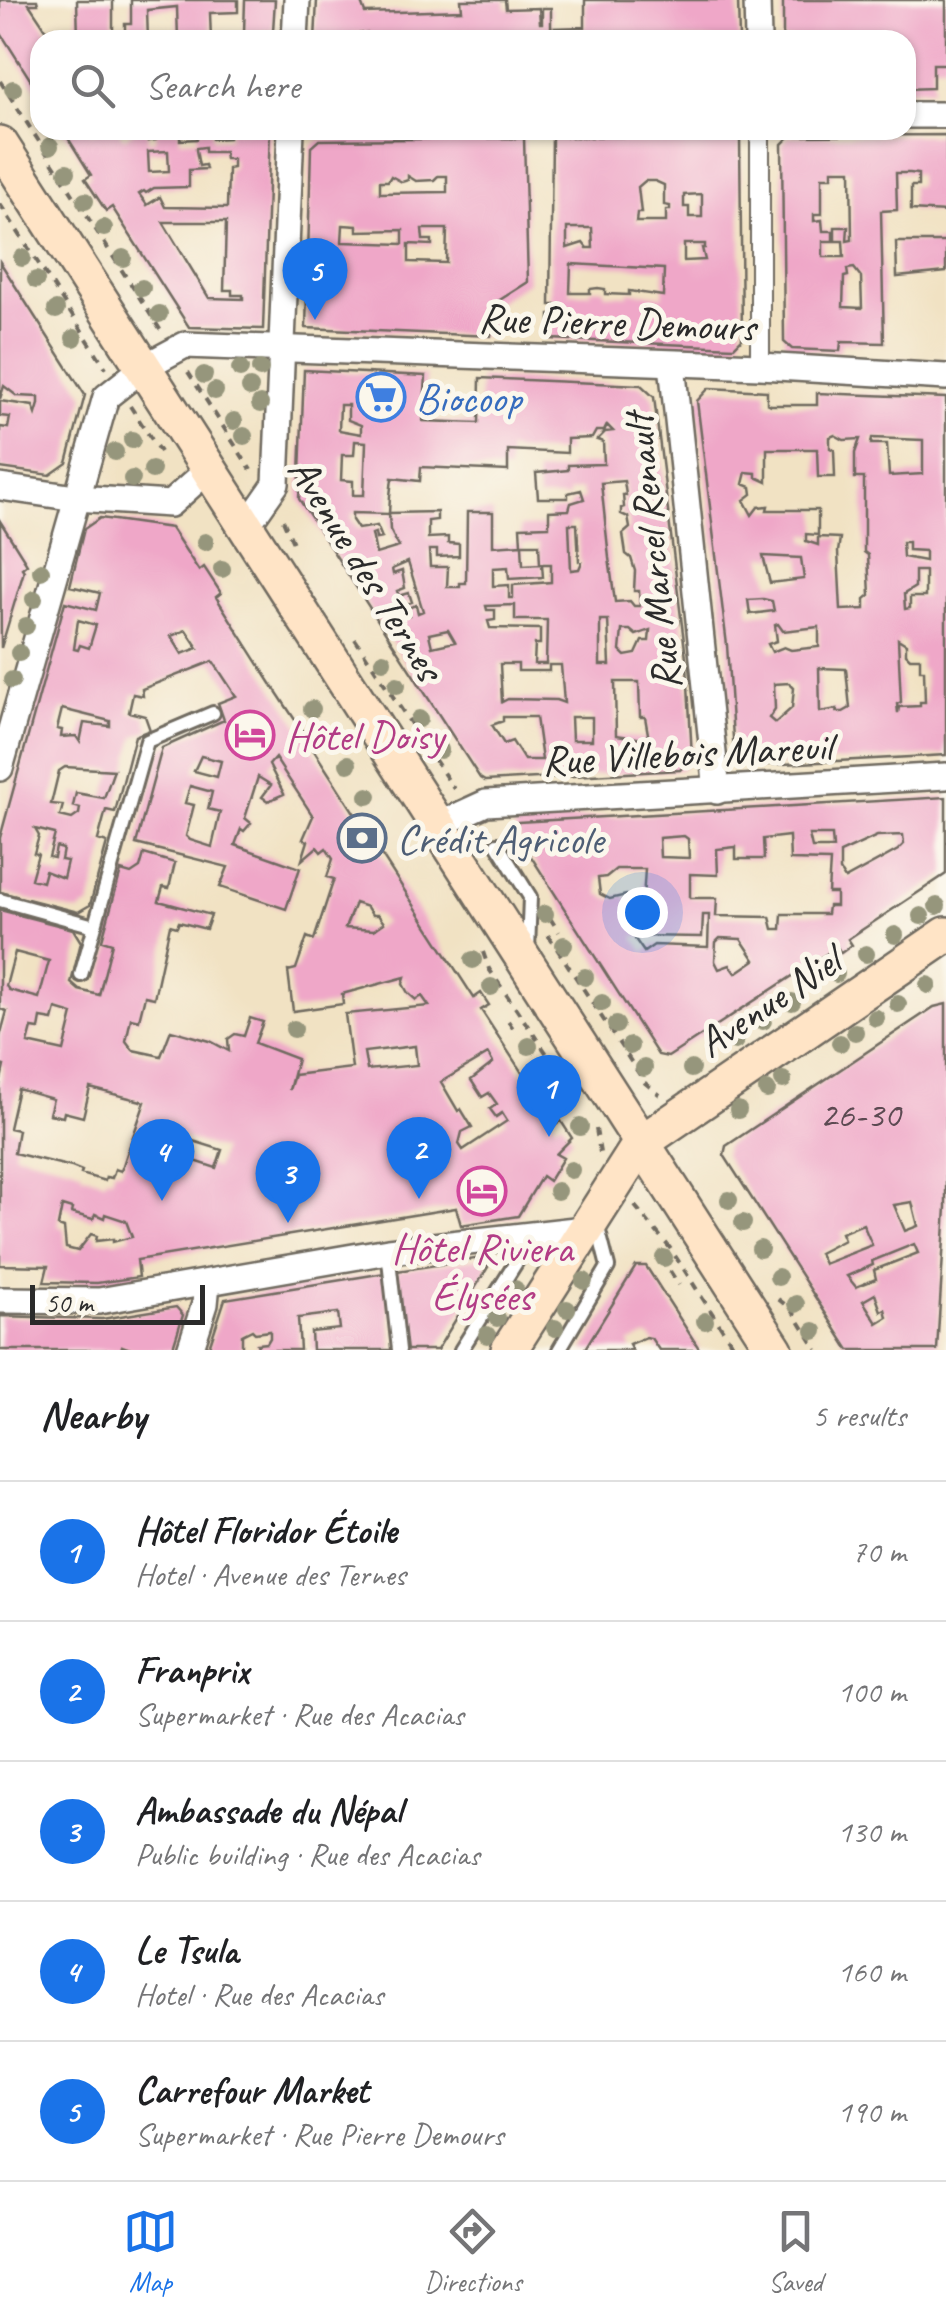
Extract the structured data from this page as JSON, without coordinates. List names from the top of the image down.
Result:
{
  "streets": {
    "main road": ["Avenue des Ternes", "Avenue Niel"],
    "street": ["Rue Pierre Demours", "Rue Marcel Renault", "Rue Villebois Mareuil"]
  },
  "crossings": [
    ["Rue Pierre Demours", "Rue Marcel Renault"],
    ["Rue Pierre Demours", "Avenue des Ternes"],
    ["Rue Marcel Renault", "Rue Villebois Mareuil"],
    ["Avenue des Ternes", "Rue Villebois Mareuil"],
    ["Avenue des Ternes", "Avenue Niel"]
  ],
  "places": {
    "supermarket": ["Biocoop"],
    "hotel": ["Hôtel Doisy", "Hôtel Riviera Élysées"],
    "bank": ["Crédit Agricole"]
  },
  "house_numbers": ["26-30"],
  "scale_bar": "50 m",
  "page": {
    "search": "Search here",
    "pins": [
      "5",
      "1",
      "2",
      "4",
      "3"
    ],
    "scale": "50 m",
    "heading": ["Nearby", "5 results"],
    "list": [
      {
        "mark": "1",
        "name": "Hôtel Floridor Étoile",
        "note": "Hotel · Avenue des Ternes",
        "value": "70 m"
      },
      {
        "mark": "2",
        "name": "Franprix",
        "note": "Supermarket · Rue des Acacias",
        "value": "100 m"
      },
      {
        "mark": "3",
        "name": "Ambassade du Népal",
        "note": "Public building · Rue des Acacias",
        "value": "130 m"
      },
      {
        "mark": "4",
        "name": "Le Tsula",
        "note": "Hotel · Rue des Acacias",
        "value": "160 m"
      },
      {
        "mark": "5",
        "name": "Carrefour Market",
        "note": "Supermarket · Rue Pierre Demours",
        "value": "190 m"
      }
    ],
    "nav": ["Map", "Directions", "Saved"]
  }
}
